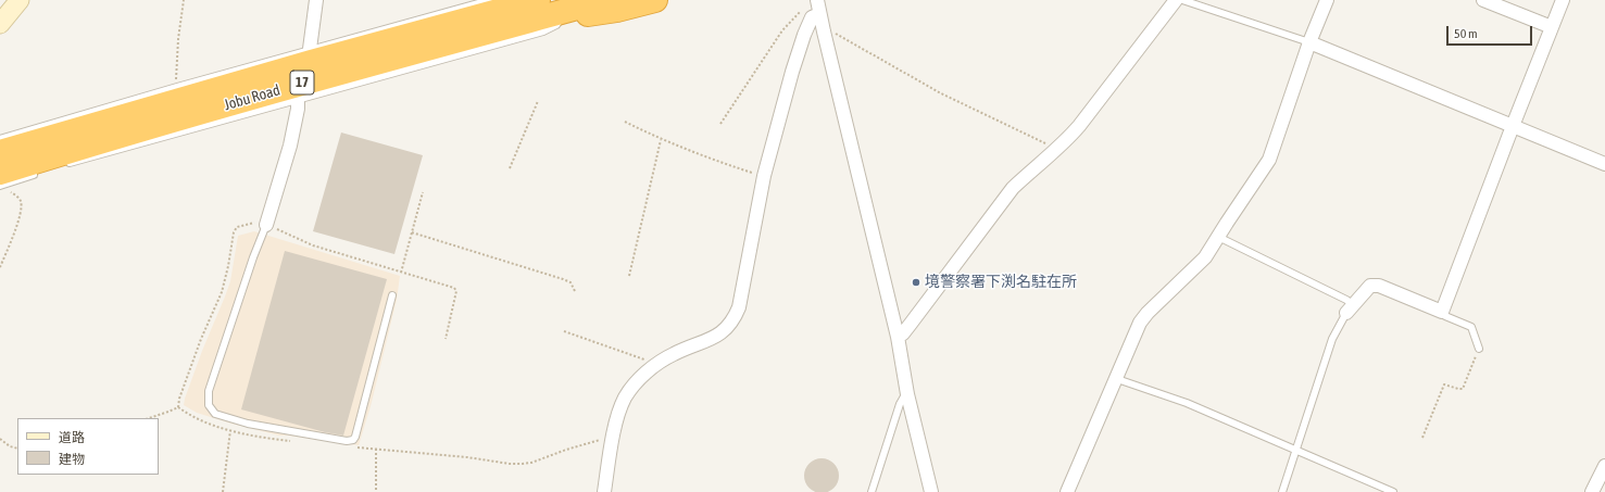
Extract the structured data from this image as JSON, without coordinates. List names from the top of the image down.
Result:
{
  "streets": {
    "highway": ["17", "Jobu Road"]
  },
  "places": ["境警察署下渕名駐在所"],
  "legend": ["道路", "建物"],
  "scale_bar": "50 m"
}
